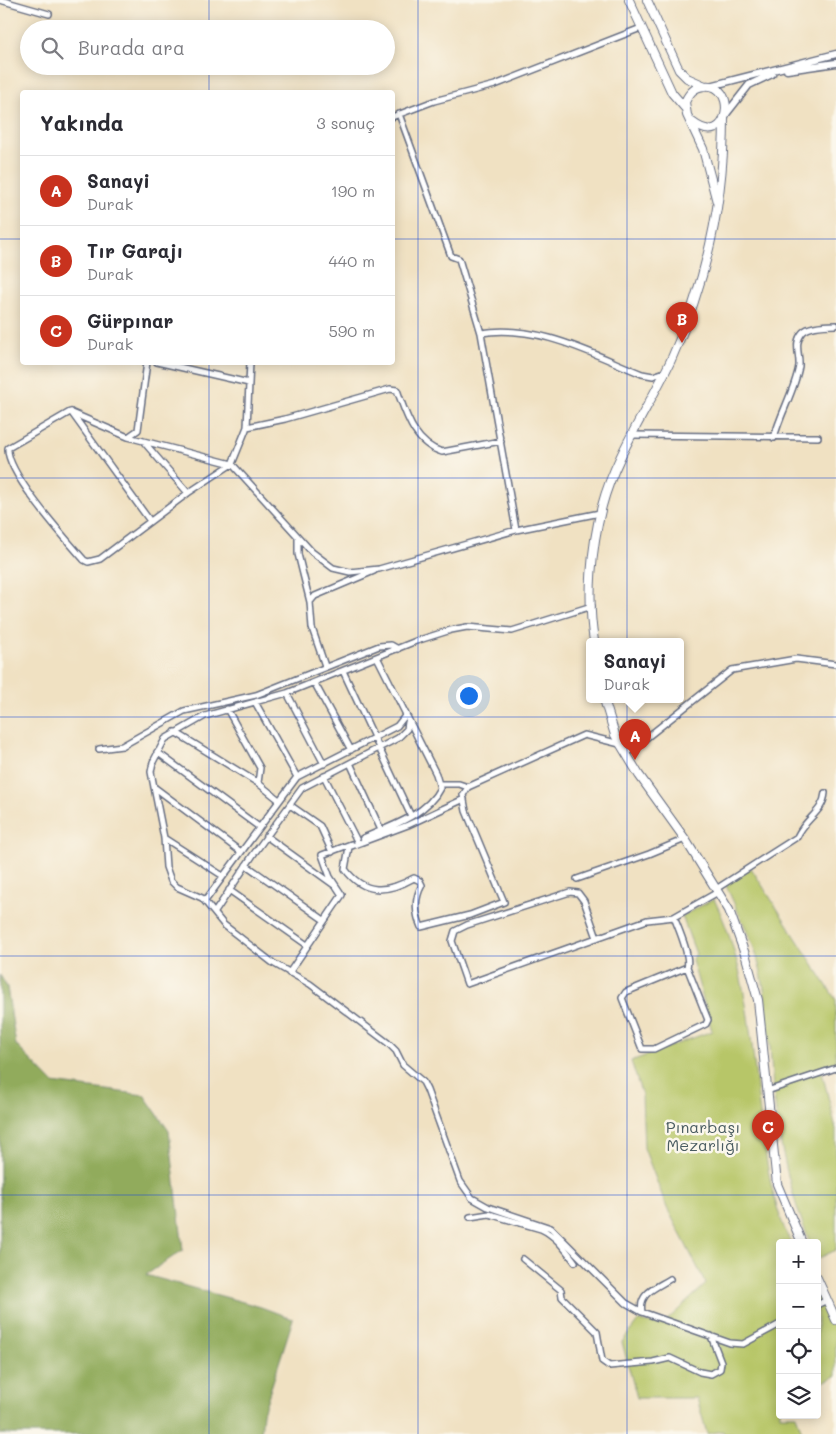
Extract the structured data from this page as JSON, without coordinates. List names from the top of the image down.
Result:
{
  "parks": ["Pınarbaşı Mezarlığı"],
  "page": {
    "search": "Burada ara",
    "heading": ["Yakında", "3 sonuç"],
    "list": [
      {
        "mark": "A",
        "name": "Sanayi",
        "note": "Durak",
        "value": "190 m"
      },
      {
        "mark": "B",
        "name": "Tır Garajı",
        "note": "Durak",
        "value": "440 m"
      },
      {
        "mark": "C",
        "name": "Gürpınar",
        "note": "Durak",
        "value": "590 m"
      }
    ],
    "pins": ["B", "A", "C"],
    "popup": ["Sanayi", "Durak"],
    "map_buttons": ["+", "−"]
  }
}
